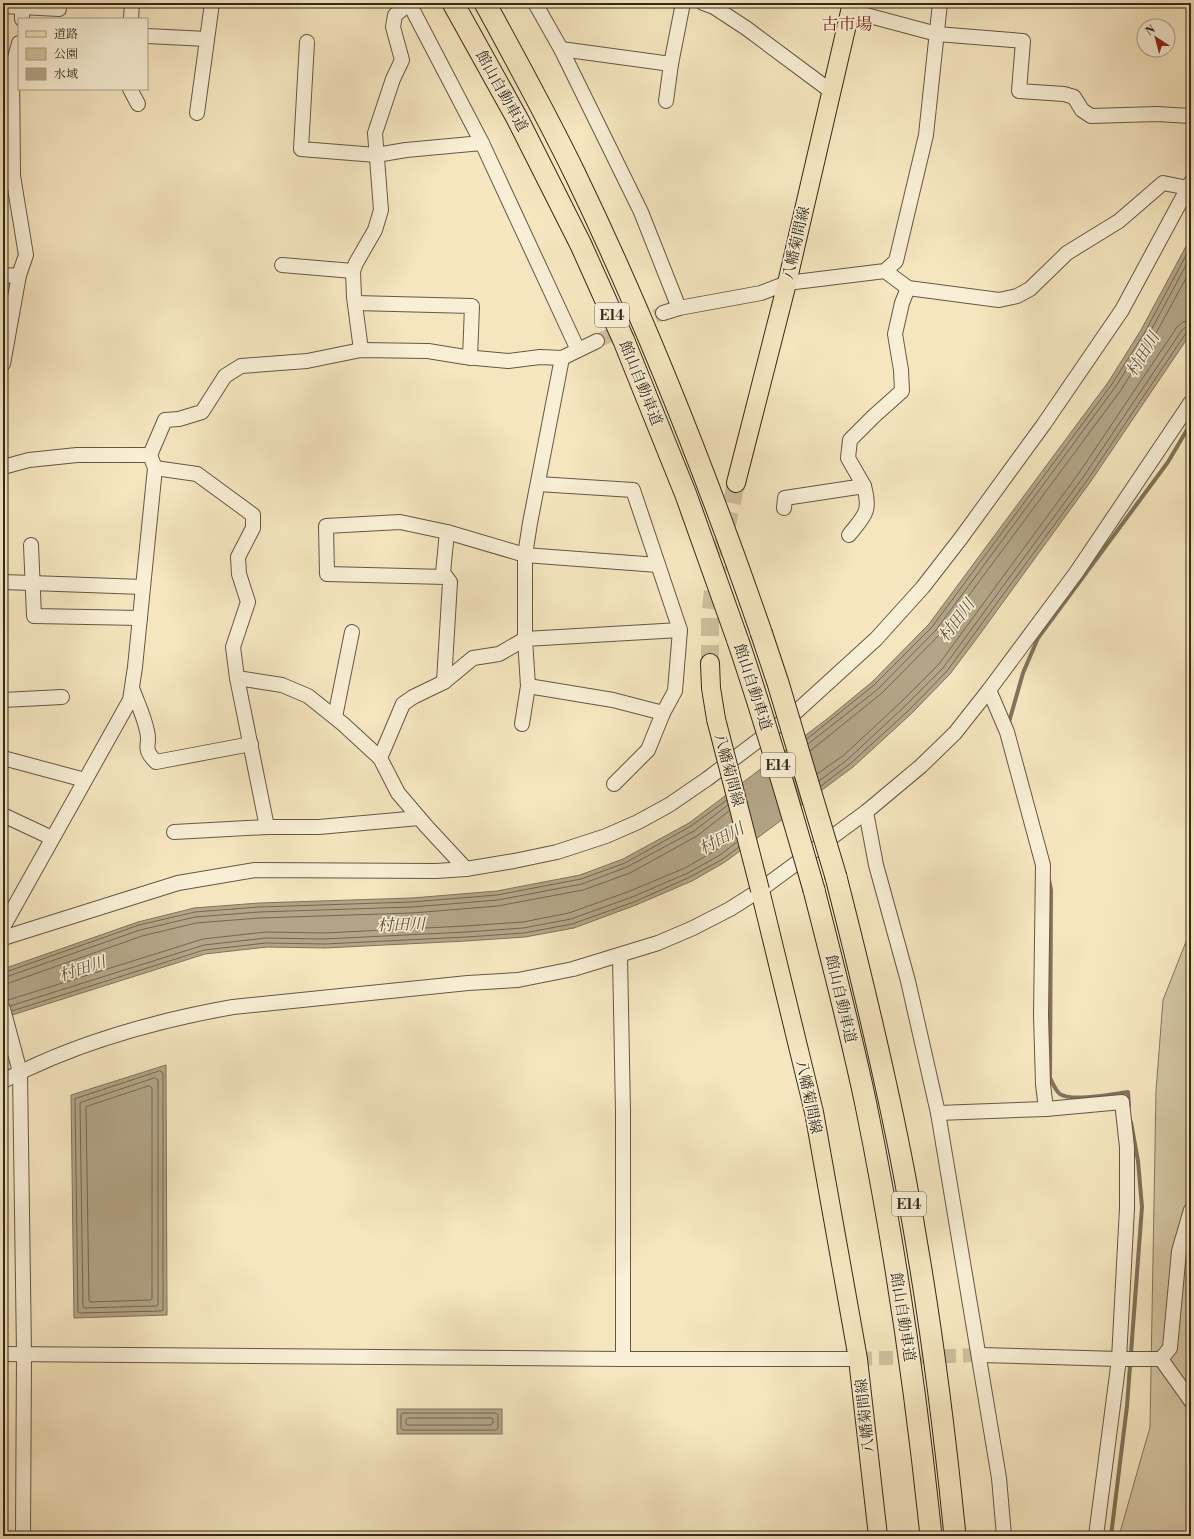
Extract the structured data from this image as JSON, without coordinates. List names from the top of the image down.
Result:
{
  "streets": {
    "highway": ["館山自動車道", "E14"],
    "main road": ["八幡菊間線"]
  },
  "districts": ["古市場"],
  "water": ["村田川"],
  "legend": ["道路", "公園", "水域"],
  "north": "top left"
}
